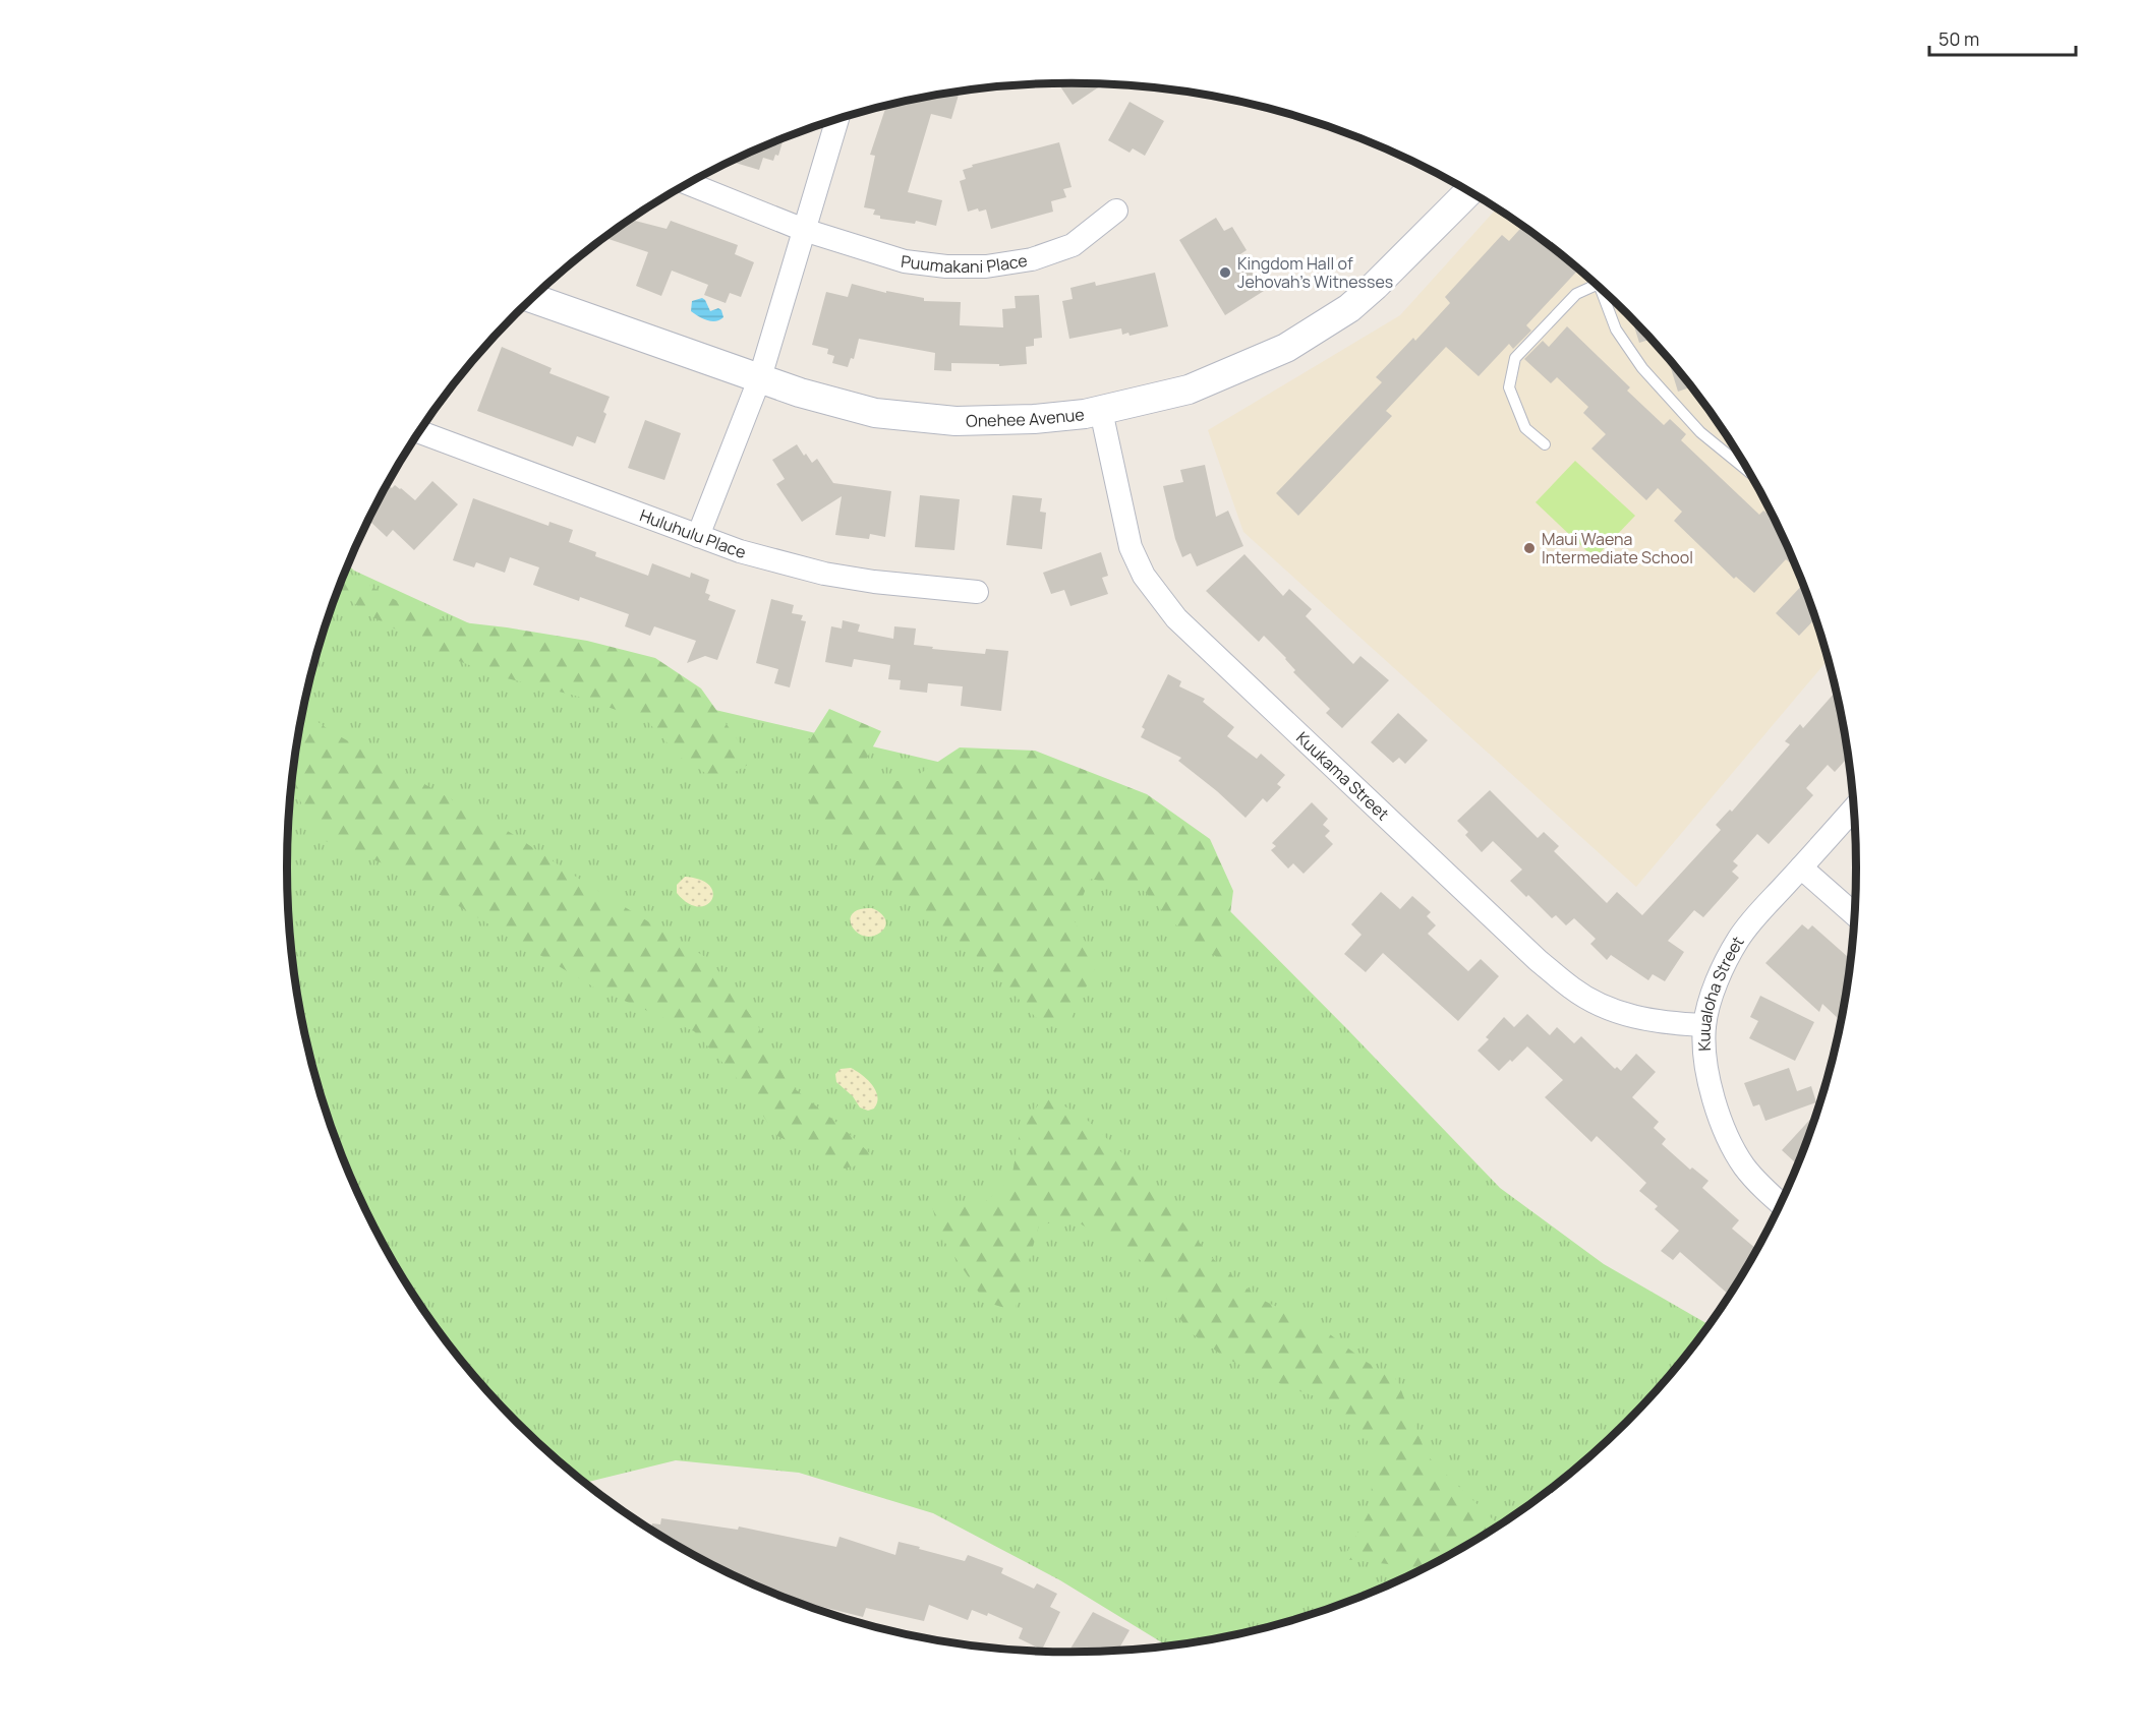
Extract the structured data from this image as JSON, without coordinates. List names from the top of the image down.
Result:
{
  "streets": {
    "street": [
      "Puumakani Place",
      "Onehee Avenue",
      "Huluhulu Place",
      "Kuukama Street",
      "Kuualoha Street"
    ]
  },
  "crossings": [
    ["Onehee Avenue", "Kuukama Street"],
    ["Kuukama Street", "Kuualoha Street"]
  ],
  "places": ["Kingdom Hall of Jehovah’s Witnesses", "Maui Waena Intermediate School"],
  "scale_bar": "50 m"
}
